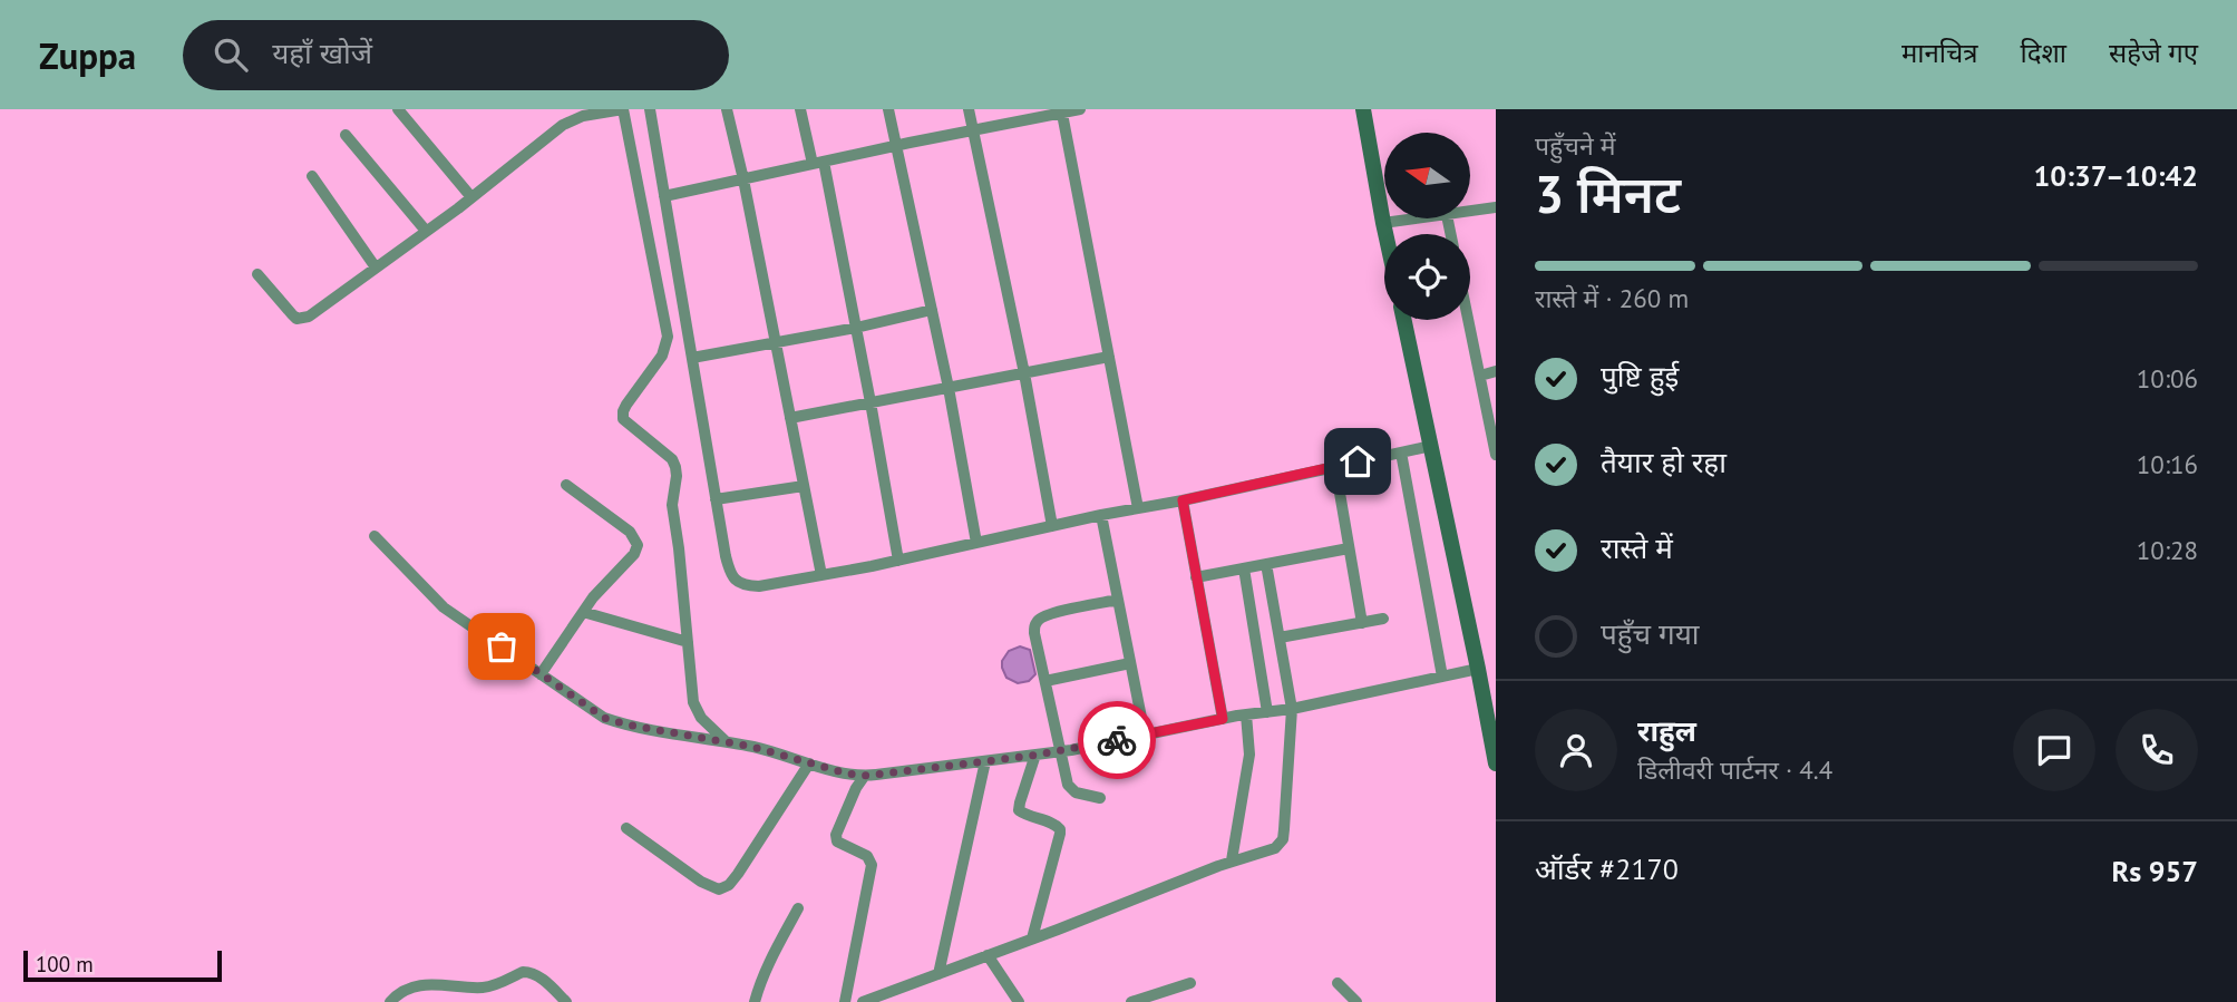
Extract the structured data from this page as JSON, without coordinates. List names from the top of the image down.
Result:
{
  "scale_bar": "100 m",
  "north": "left",
  "page": {
    "header": "Zuppa",
    "search": "यहाँ खोजें",
    "nav": ["मानचित्र", "दिशा", "सहेजे गए"],
    "heading": ["3 मिनट", "पहुँचने में", "10:37–10:42"],
    "panel": [
      "राहुल",
      "डिलीवरी पार्टनर · 4.4",
      "ऑर्डर #2170",
      "Rs 957"
    ],
    "bar": "रास्ते में · 260 m",
    "list": [
      ["पुष्टि हुई", "10:06"],
      ["तैयार हो रहा", "10:16"],
      ["रास्ते में", "10:28"],
      "पहुँच गया"
    ],
    "scale": "100 m"
  }
}
